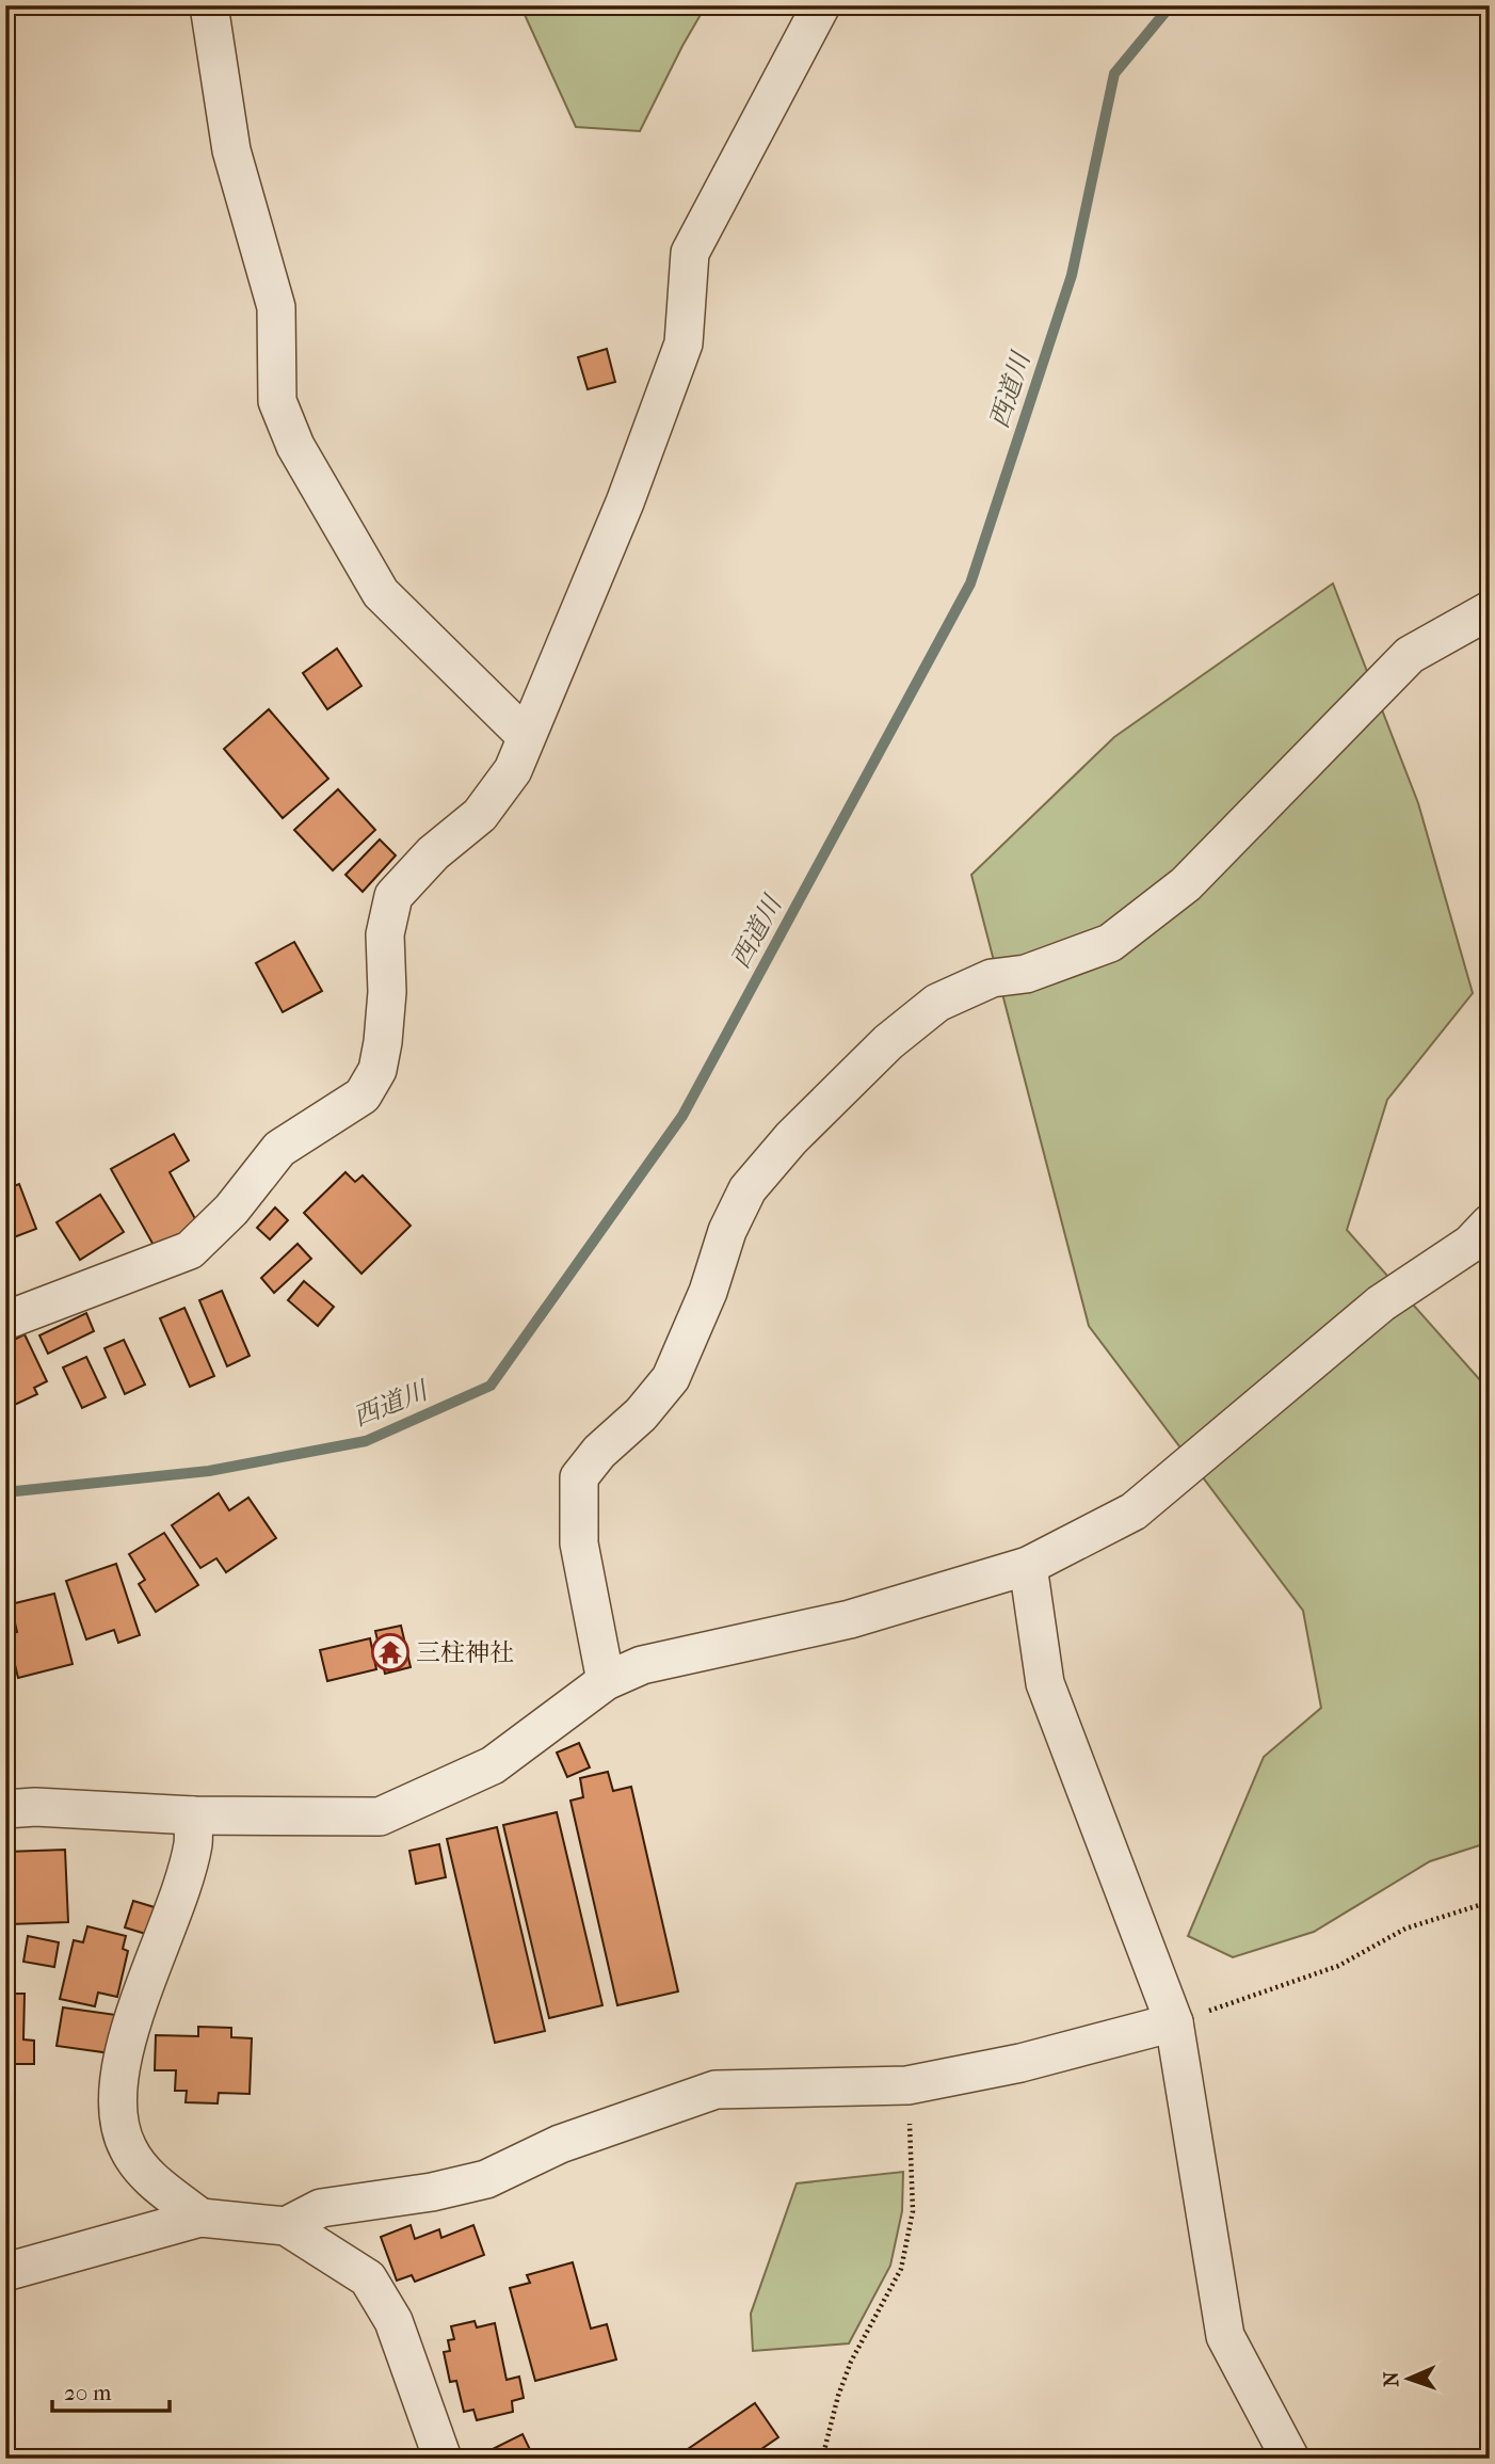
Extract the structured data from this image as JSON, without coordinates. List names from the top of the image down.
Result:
{
  "water": ["西道川"],
  "places": {
    "temple": ["三柱神社"]
  },
  "scale_bar": "20 m",
  "north": "left"
}
